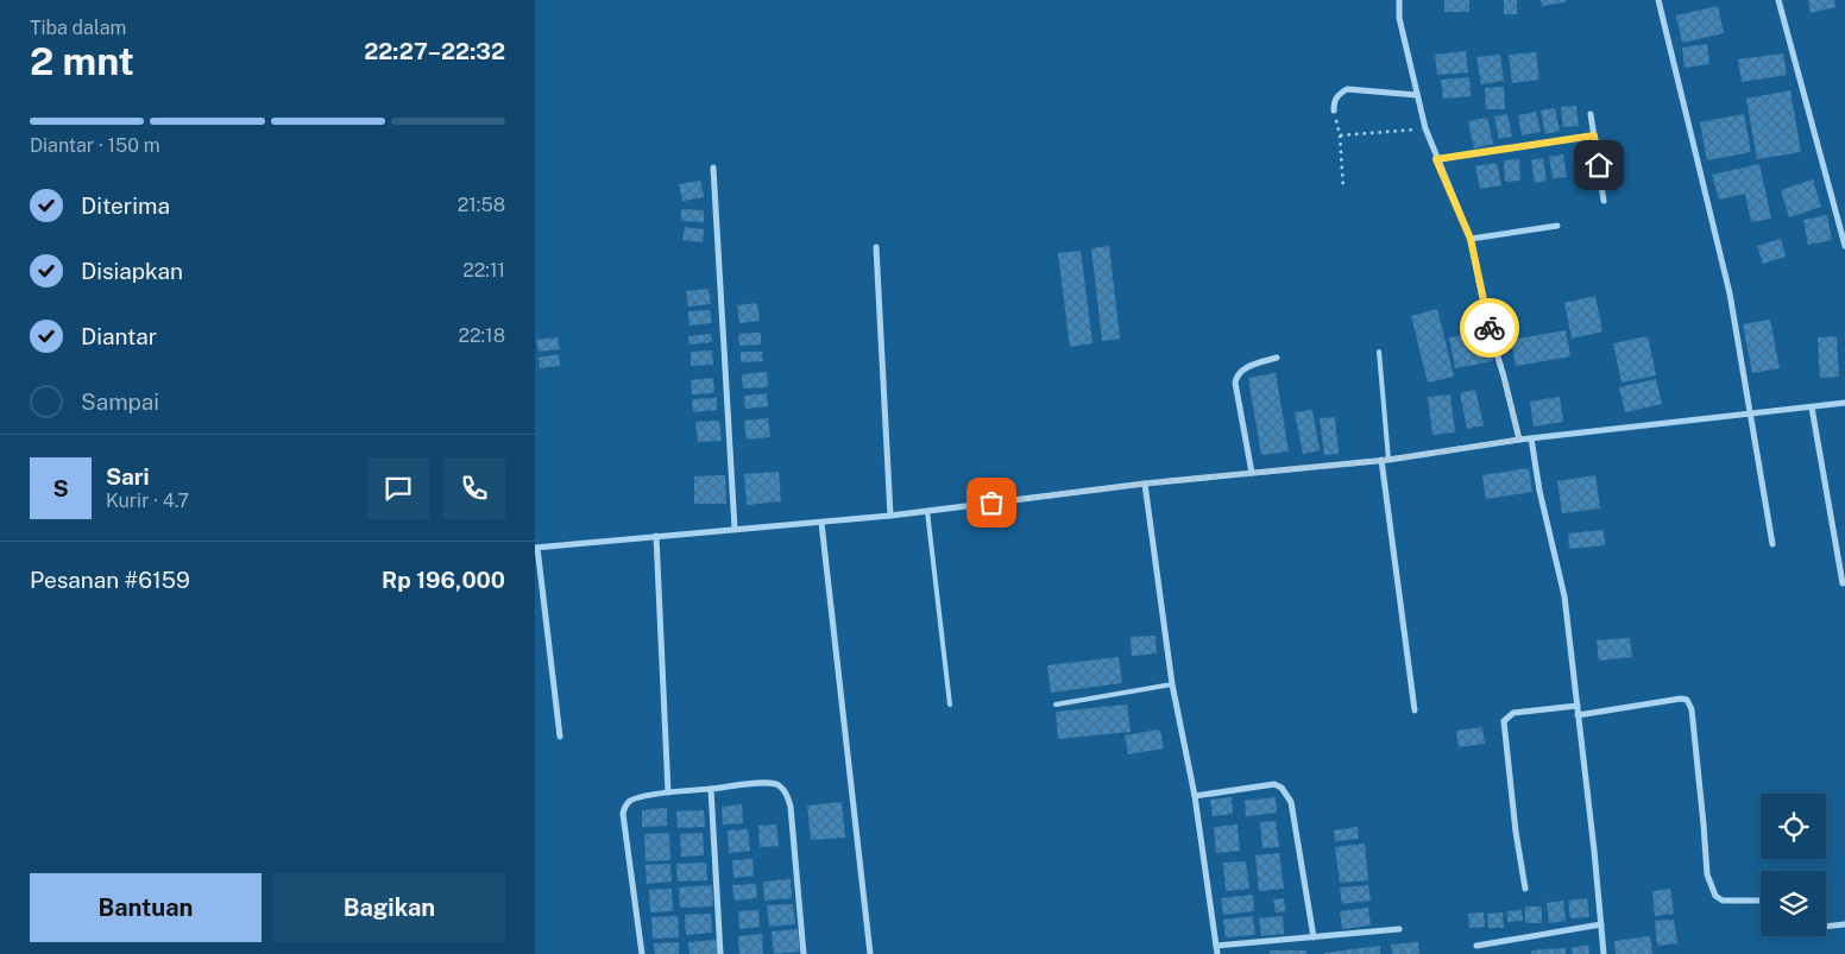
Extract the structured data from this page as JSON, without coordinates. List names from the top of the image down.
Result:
{
  "page": {
    "heading": ["2 mnt", "Tiba dalam", "22:27–22:32"],
    "panel": [
      "Sari",
      "Kurir · 4.7",
      "Pesanan #6159",
      "Rp 196,000"
    ],
    "bar": "Diantar · 150 m",
    "list": [
      ["Diterima", "21:58"],
      ["Disiapkan", "22:11"],
      ["Diantar", "22:18"],
      "Sampai"
    ],
    "round": "S",
    "buttons": ["Bantuan", "Bagikan"]
  }
}
